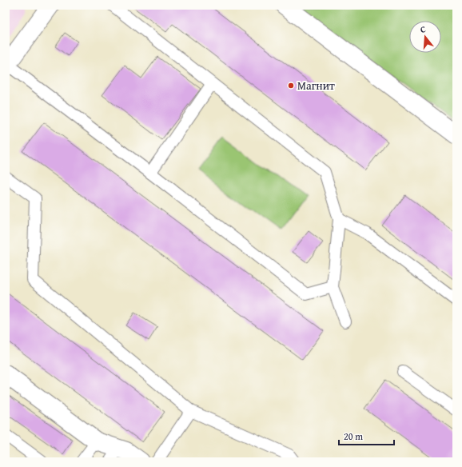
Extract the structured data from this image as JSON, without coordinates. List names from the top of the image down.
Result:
{
  "places": ["Магнит"],
  "scale_bar": "20 m",
  "north": "top"
}
